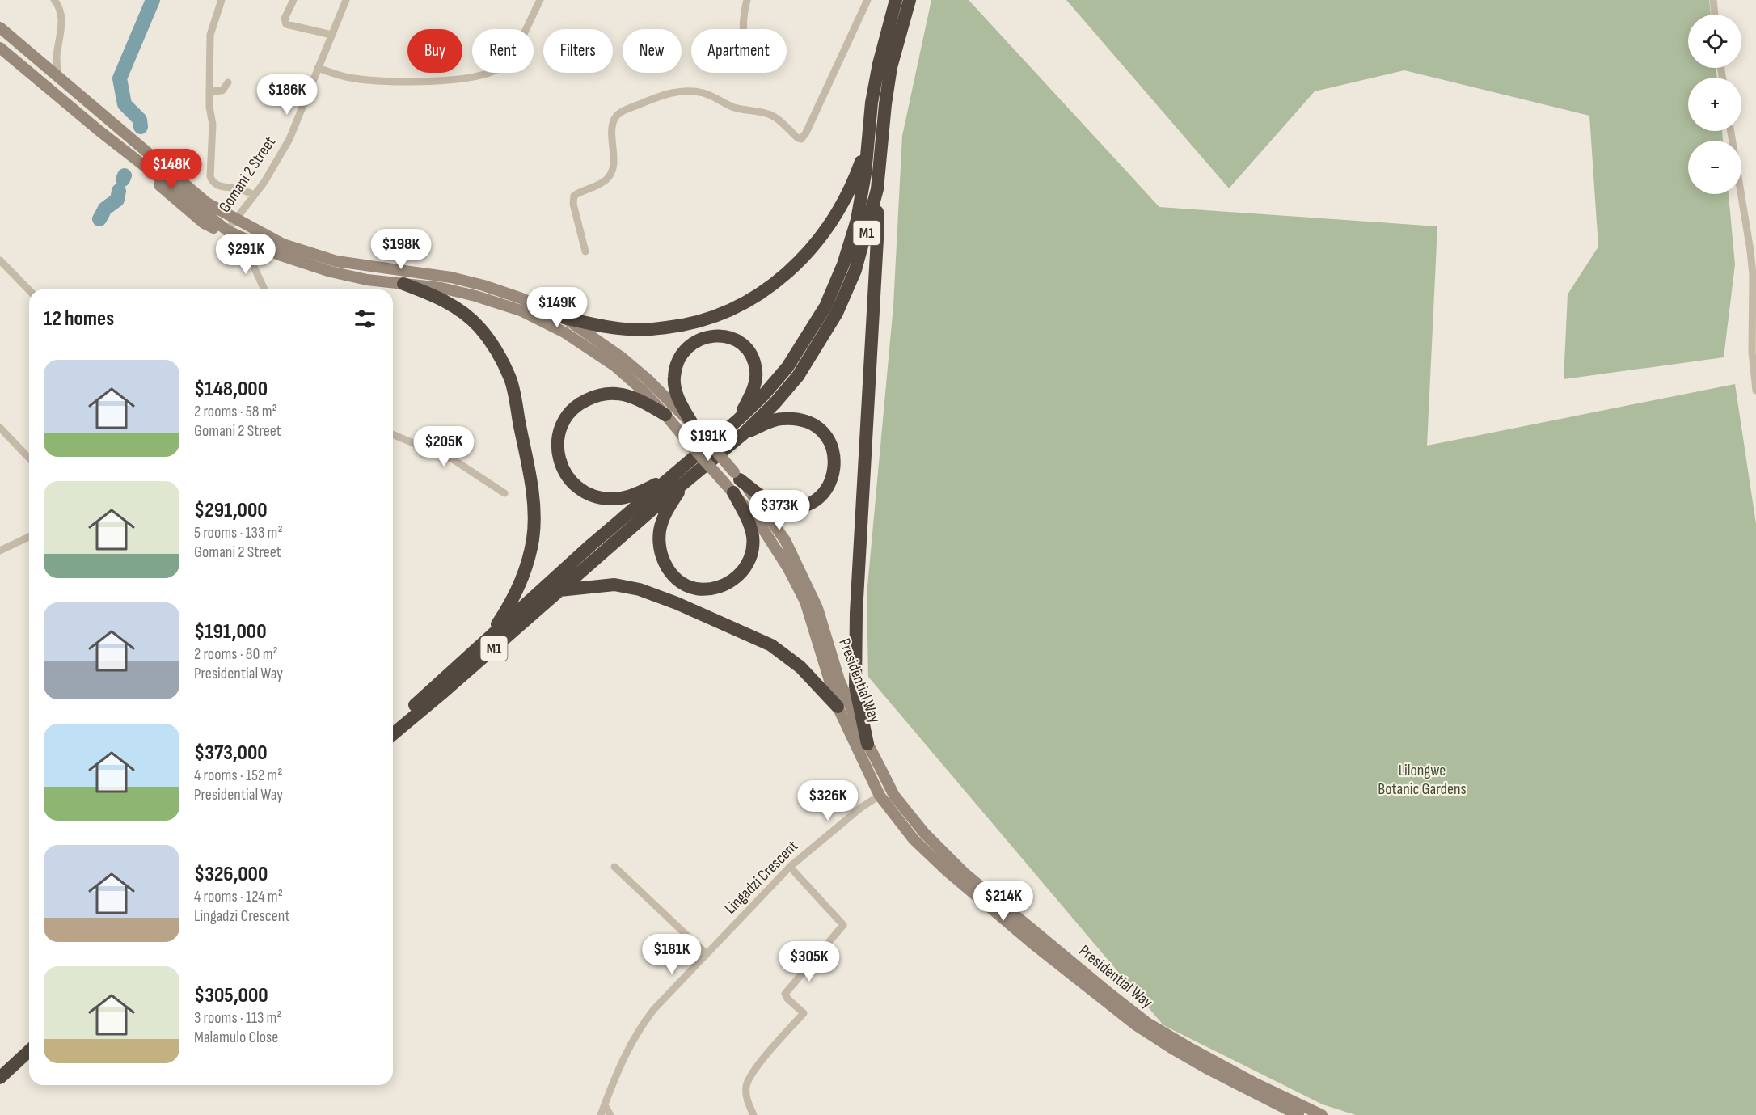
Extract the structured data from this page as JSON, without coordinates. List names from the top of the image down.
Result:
{
  "streets": {
    "highway": ["M1"],
    "main road": ["Presidential Way"],
    "street": ["Gomani 2 Street", "Lingadzi Crescent"]
  },
  "crossings": [
    ["Gomani 2 Street", "Presidential Way"],
    ["Presidential Way", "Lingadzi Crescent"]
  ],
  "parks": ["Lilongwe Botanic Gardens"],
  "page": {
    "map_buttons": ["+", "−"],
    "chip": [
      "Buy",
      "Rent",
      "Filters",
      "New",
      "Apartment"
    ],
    "price": [
      "$186K",
      "$148K",
      "$198K",
      "$291K",
      "$149K",
      "$191K",
      "$205K",
      "$373K",
      "$326K",
      "$214K",
      "$181K",
      "$305K"
    ],
    "heading": "12 homes",
    "list": [
      {
        "name": "$148,000",
        "note": "2 rooms · 58 m² · Gomani 2 Street"
      },
      {
        "name": "$291,000",
        "note": "5 rooms · 133 m² · Gomani 2 Street"
      },
      {
        "name": "$191,000",
        "note": "2 rooms · 80 m² · Presidential Way"
      },
      {
        "name": "$373,000",
        "note": "4 rooms · 152 m² · Presidential Way"
      },
      {
        "name": "$326,000",
        "note": "4 rooms · 124 m² · Lingadzi Crescent"
      },
      {
        "name": "$305,000",
        "note": "3 rooms · 113 m² · Malamulo Close"
      }
    ]
  }
}
